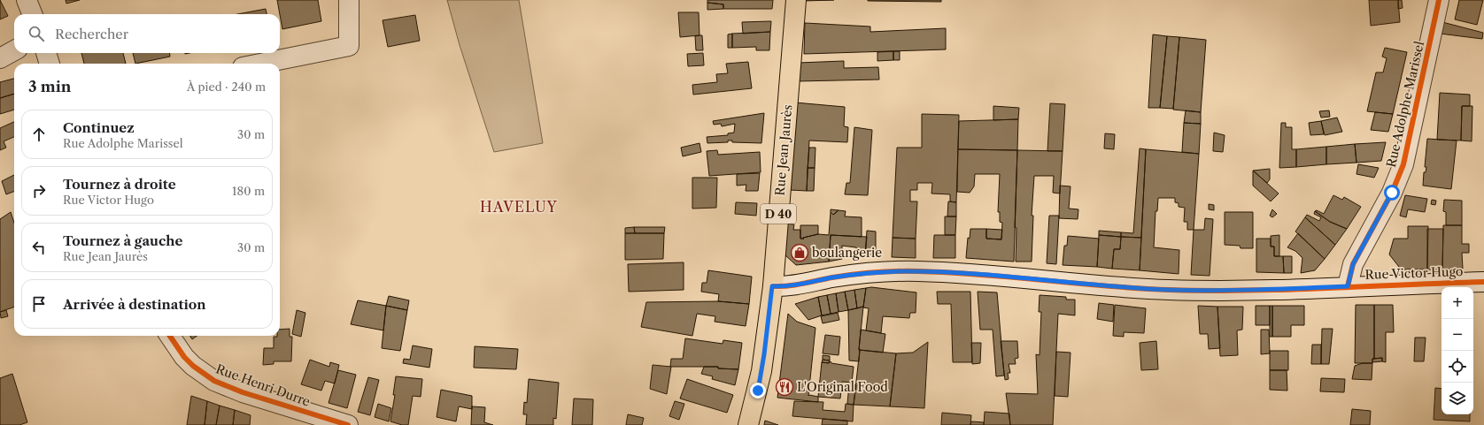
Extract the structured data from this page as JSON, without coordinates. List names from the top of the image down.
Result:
{
  "streets": {
    "main road": ["Rue Jean Jaurès", "D 40"],
    "street": ["Rue Adolphe Marissel", "Rue Victor Hugo", "Rue Henri Durre"]
  },
  "crossings": [
    ["Rue Adolphe Marissel", "Rue Victor Hugo"],
    ["Rue Jean Jaurès", "Rue Victor Hugo"]
  ],
  "districts": ["HAVELUY"],
  "places": {
    "shop": ["boulangerie"],
    "restaurant": ["L'Original Food"]
  },
  "page": {
    "search": "Rechercher",
    "heading": ["3 min", "À pied · 240 m"],
    "list": [
      ["Continuez", "Rue Adolphe Marissel", "30 m"],
      ["Tournez à droite", "Rue Victor Hugo", "180 m"],
      ["Tournez à gauche", "Rue Jean Jaurès", "30 m"],
      "Arrivée à destination"
    ],
    "map_buttons": ["+", "−"]
  }
}
